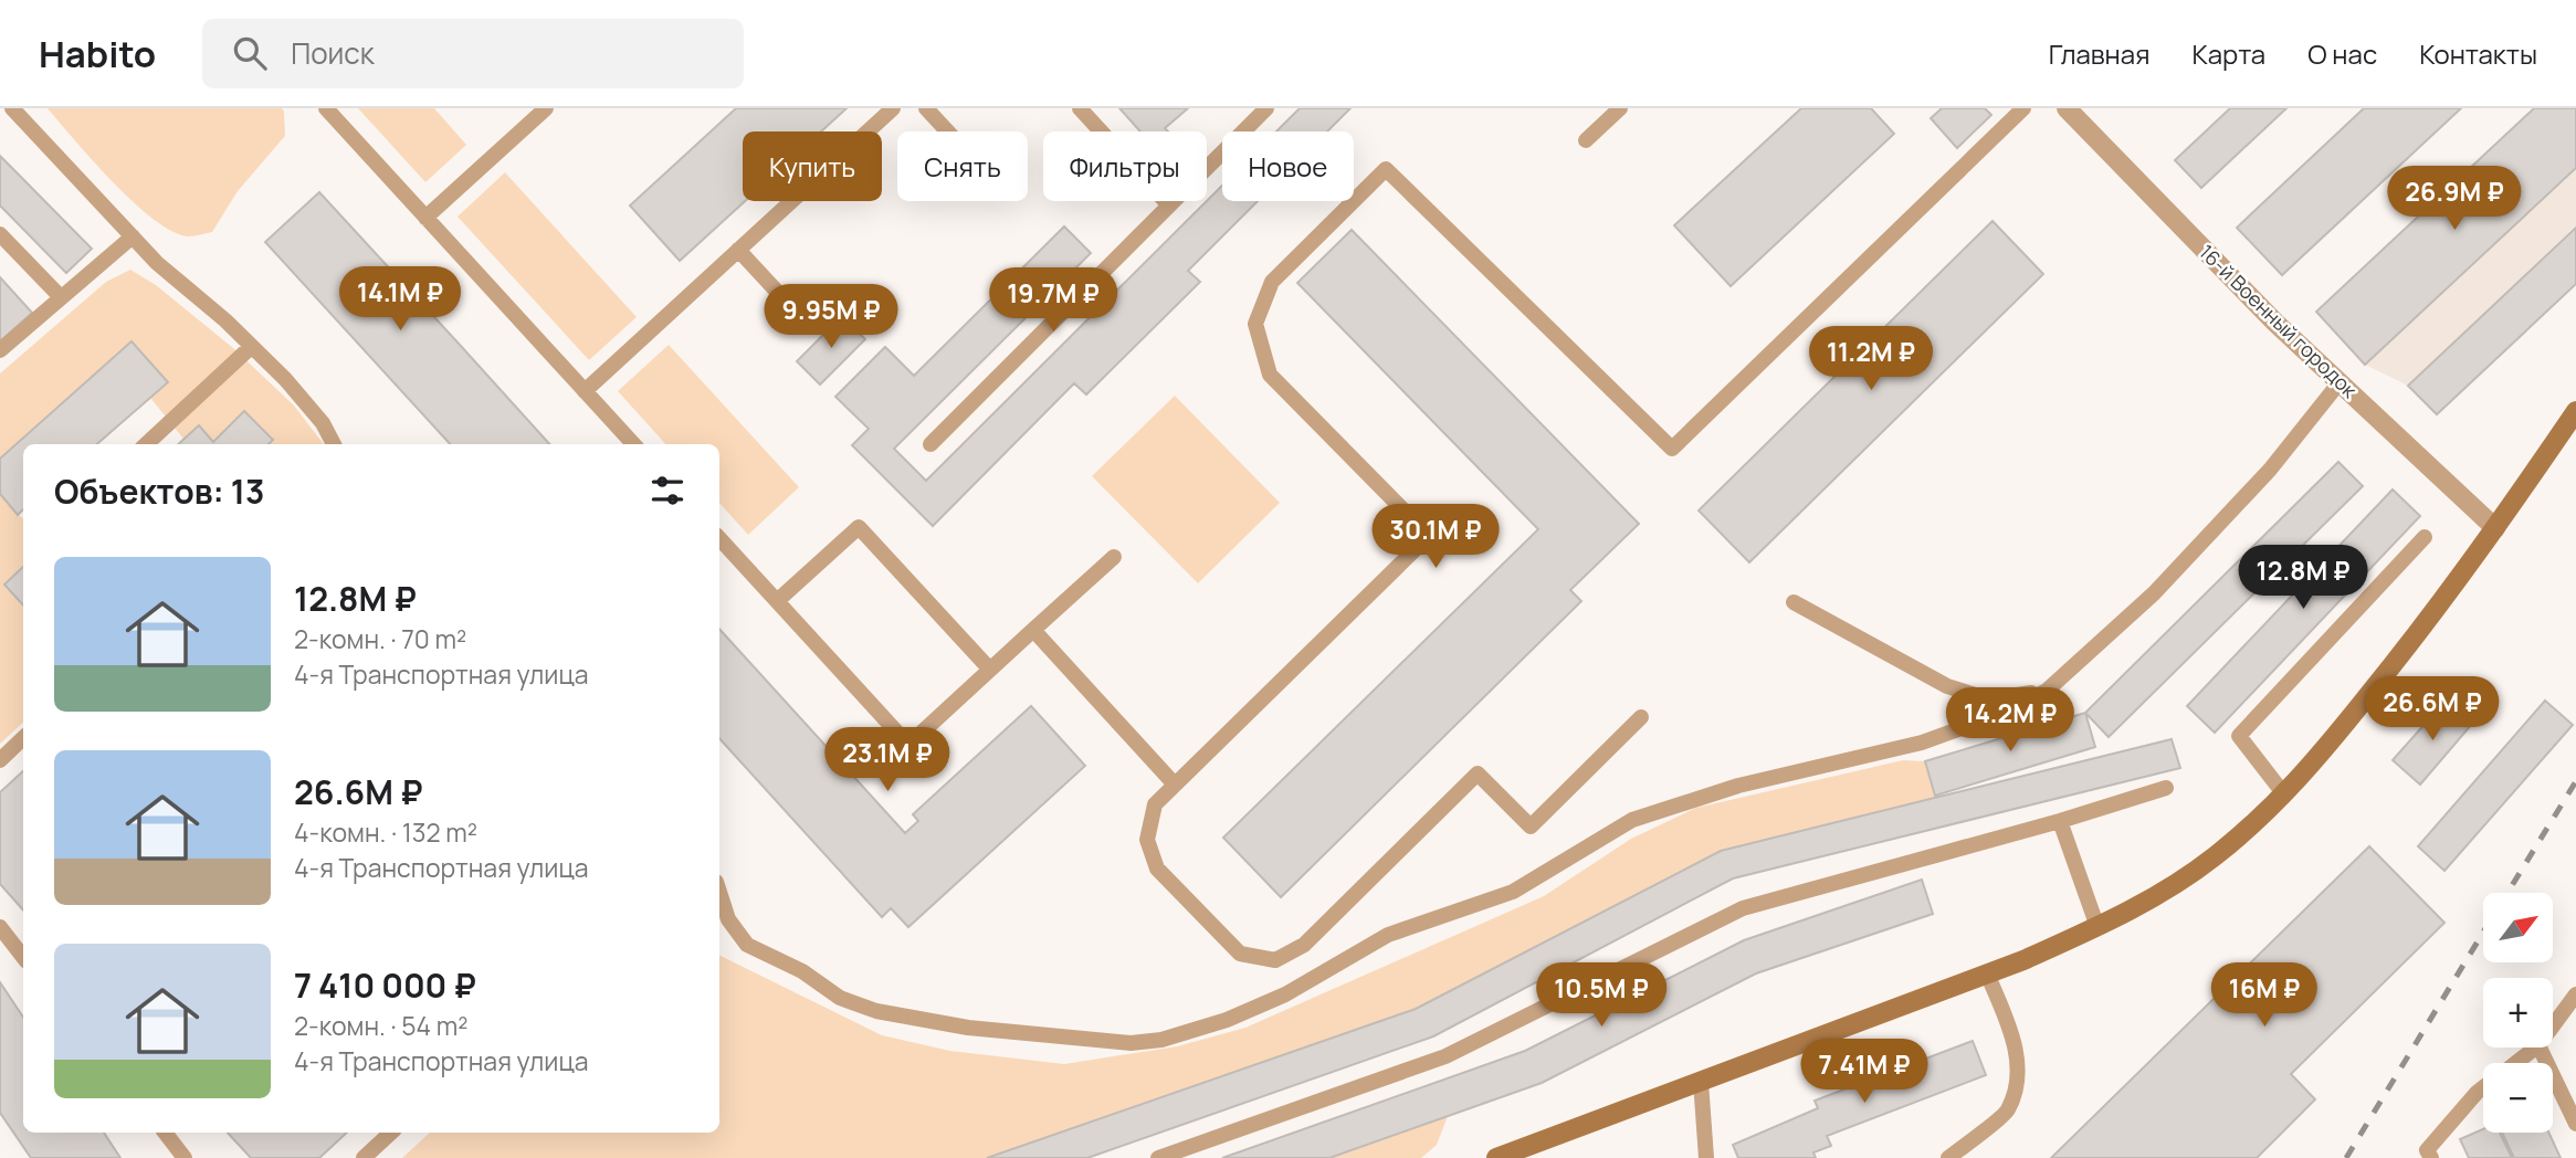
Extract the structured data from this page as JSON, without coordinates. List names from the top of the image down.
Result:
{
  "streets": {
    "street": ["16-й Военный городок"]
  },
  "north": "top right",
  "page": {
    "header": "Habito",
    "search": "Поиск",
    "nav": [
      "Главная",
      "Карта",
      "О нас",
      "Контакты"
    ],
    "chip": [
      "Купить",
      "Снять",
      "Фильтры",
      "Новое"
    ],
    "price": [
      "26.9M ₽",
      "14.1M ₽",
      "19.7M ₽",
      "9.95M ₽",
      "11.2M ₽",
      "30.1M ₽",
      "12.8M ₽",
      "26.6M ₽",
      "14.2M ₽",
      "23.1M ₽",
      "10.5M ₽",
      "16M ₽",
      "7.41M ₽"
    ],
    "heading": "Объектов: 13",
    "list": [
      {
        "name": "12.8M ₽",
        "note": "2-комн. · 70 m² · 4-я Транспортная улица"
      },
      {
        "name": "26.6M ₽",
        "note": "4-комн. · 132 m² · 4-я Транспортная улица"
      },
      {
        "name": "7 410 000 ₽",
        "note": "2-комн. · 54 m² · 4-я Транспортная улица"
      }
    ],
    "map_buttons": ["+", "−"]
  }
}
